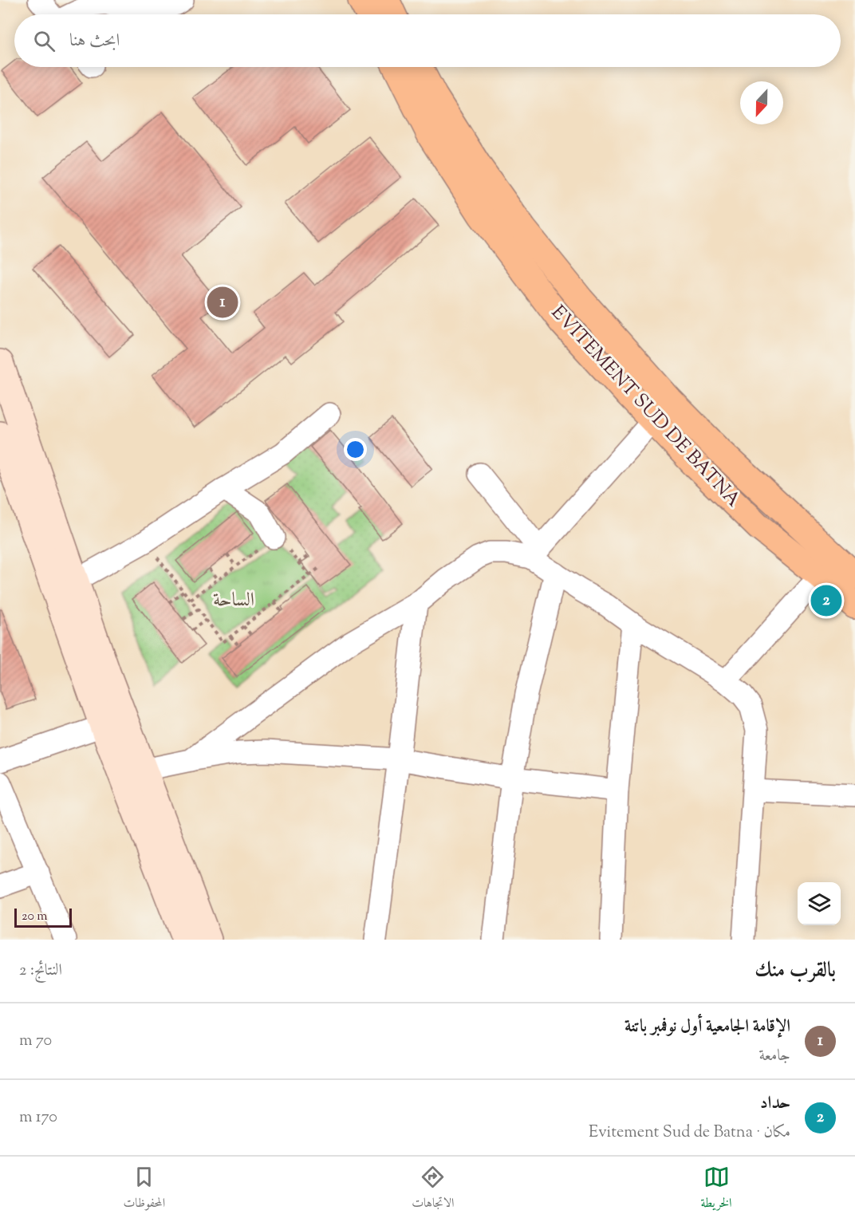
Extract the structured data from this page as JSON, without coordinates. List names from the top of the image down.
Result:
{
  "streets": {
    "highway": ["EVITEMENT SUD DE BATNA"]
  },
  "parks": ["الساحة"],
  "scale_bar": "20 m",
  "north": "bottom",
  "page": {
    "search": "ابحث هنا",
    "pins": ["1", "2"],
    "scale": "20 m",
    "heading": ["بالقرب منك", "النتائج: 2"],
    "list": [
      {
        "mark": "1",
        "name": "الإقامة الجامعية أول نوفمبر باتنة",
        "note": "جامعة",
        "value": "70 m"
      },
      {
        "mark": "2",
        "name": "حداد",
        "note": "مكان · Evitement Sud de Batna",
        "value": "170 m"
      }
    ],
    "nav": ["الخريطة", "الاتجاهات", "المحفوظات"]
  }
}
